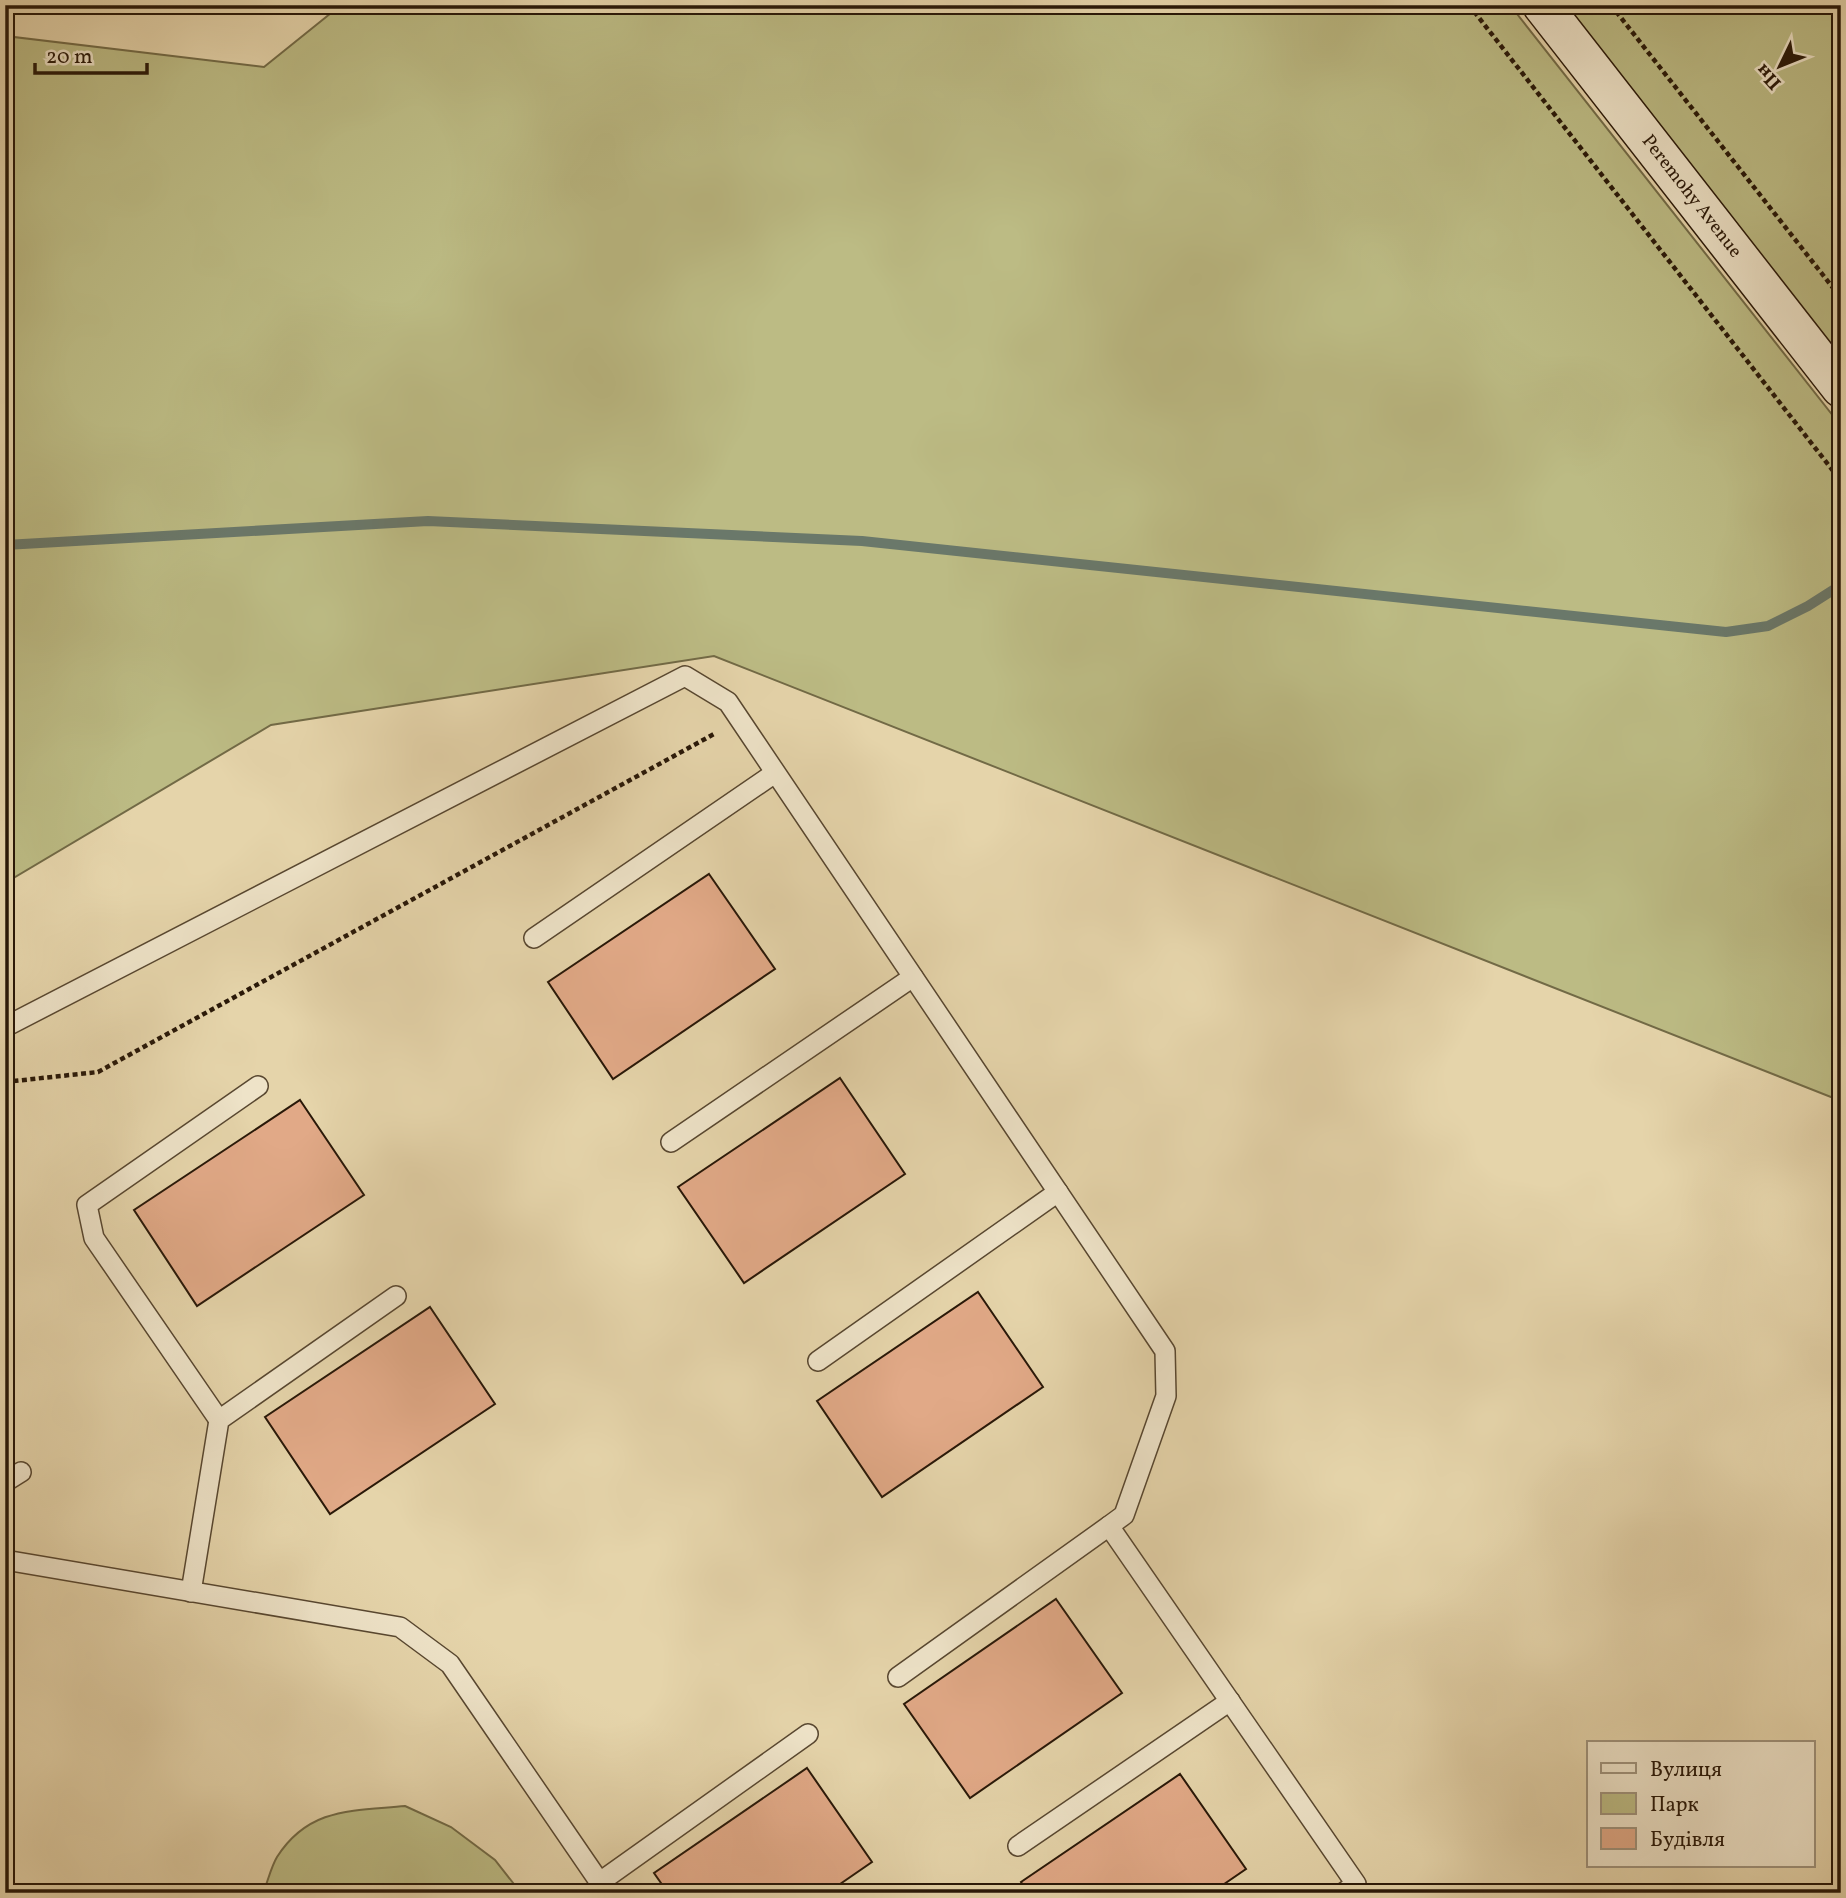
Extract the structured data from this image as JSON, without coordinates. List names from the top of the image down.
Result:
{
  "streets": {
    "main road": ["Peremohy Avenue"]
  },
  "legend": ["Вулиця", "Парк", "Будівля"],
  "scale_bar": "20 m",
  "north": "bottom left"
}
